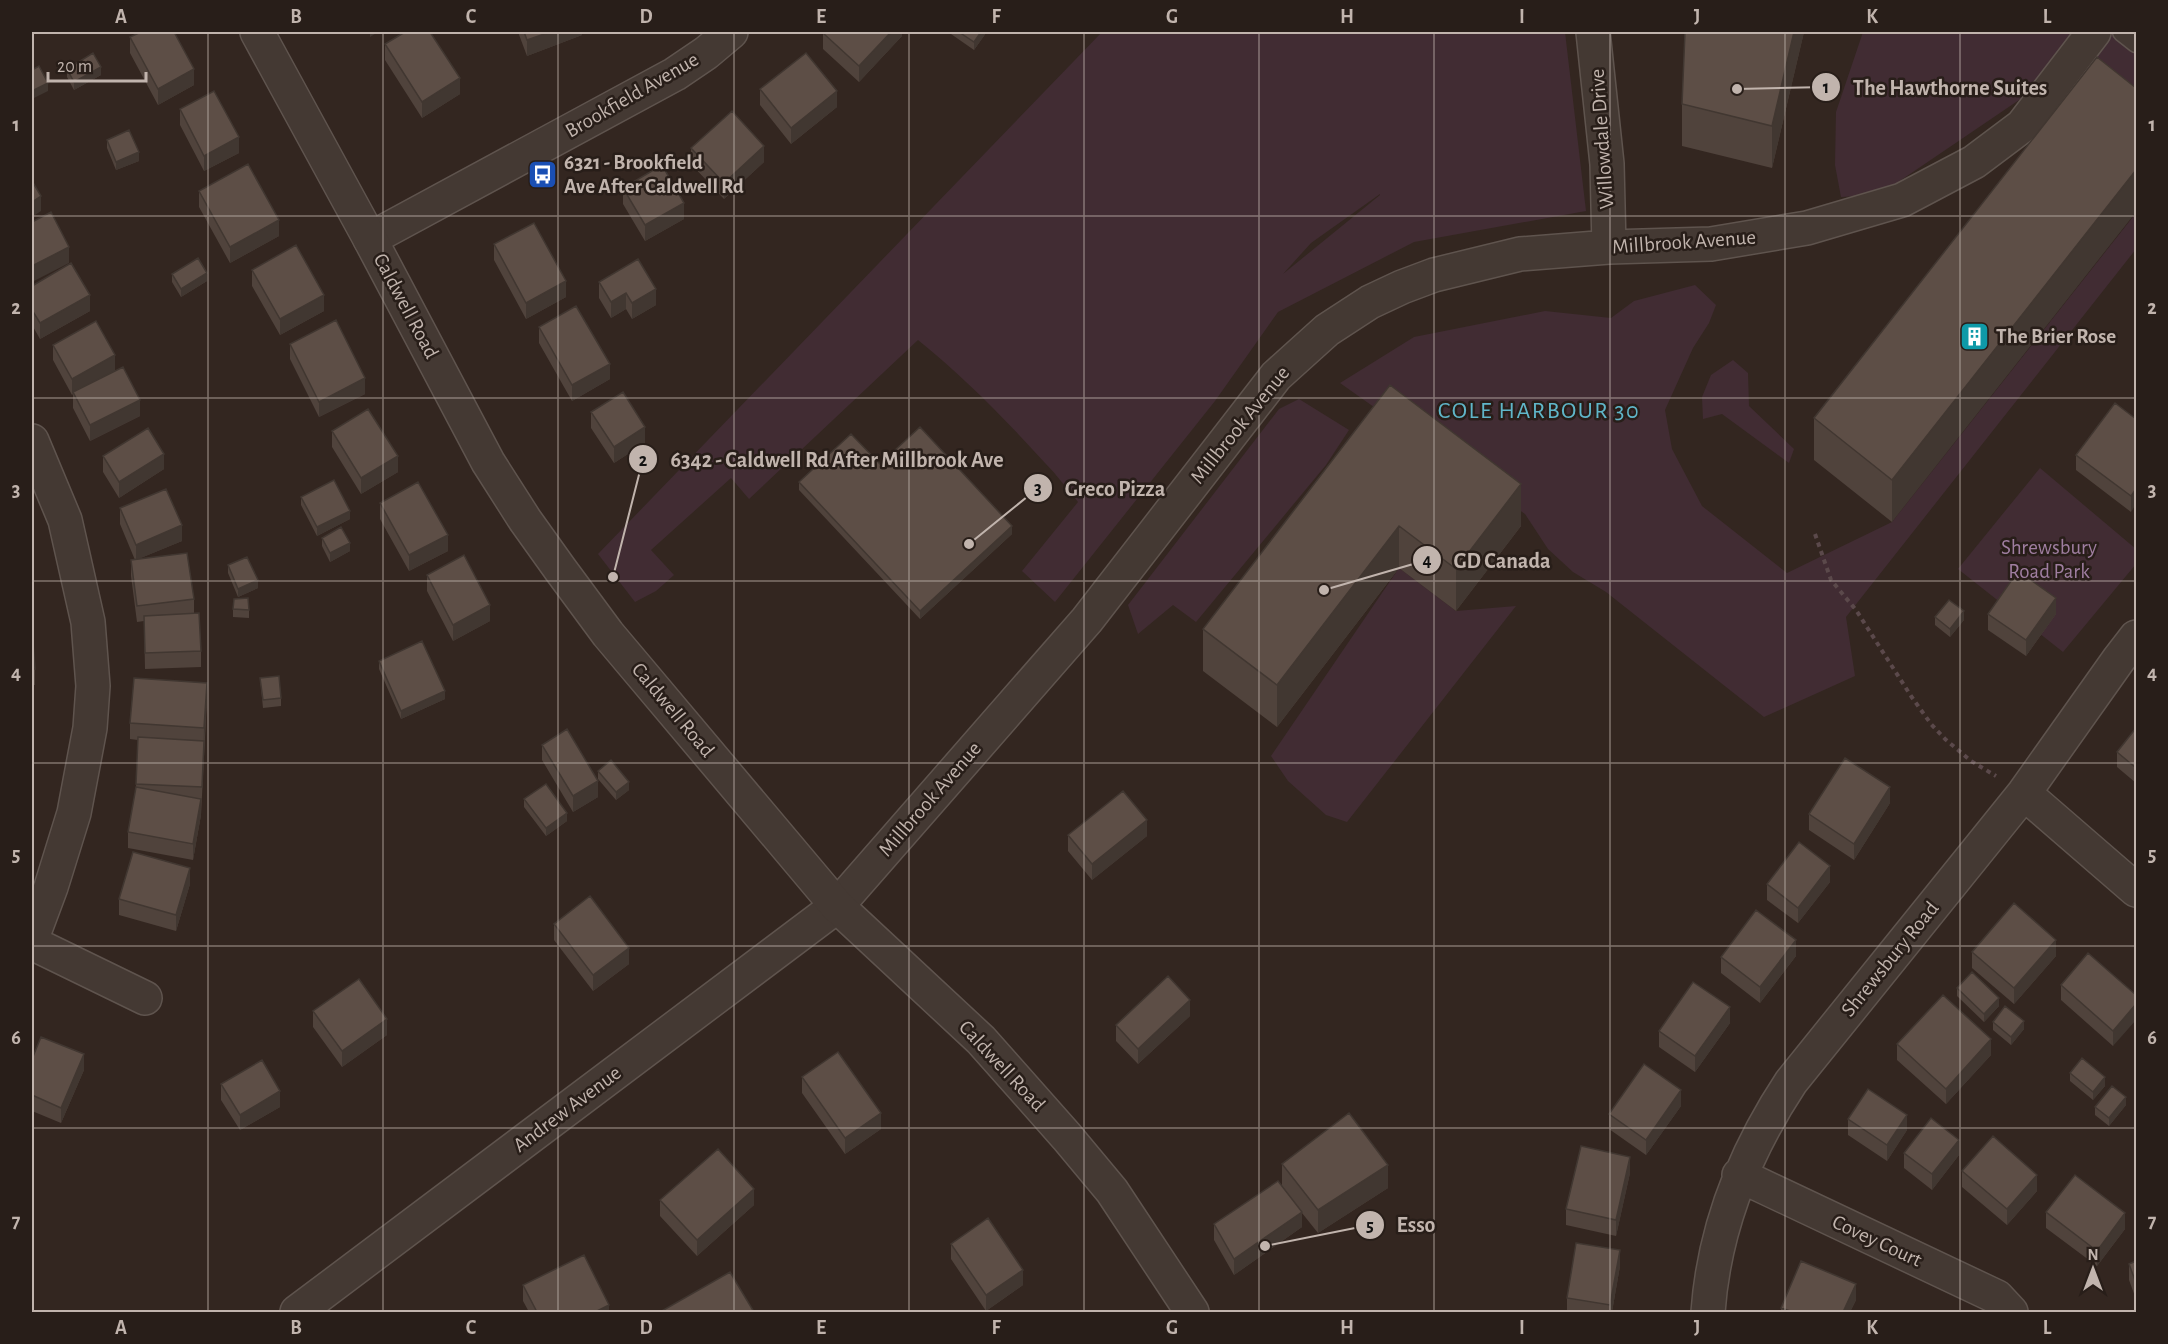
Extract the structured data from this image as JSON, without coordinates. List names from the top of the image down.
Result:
{
  "streets": {
    "street": [
      "Brookfield Avenue",
      "Willowdale Drive",
      "Millbrook Avenue",
      "Caldwell Road",
      "Shrewsbury Road",
      "Andrew Avenue",
      "Covey Court"
    ]
  },
  "crossings": [
    ["Brookfield Avenue", "Caldwell Road"],
    ["Willowdale Drive", "Millbrook Avenue"],
    ["Millbrook Avenue", "Caldwell Road"],
    ["Millbrook Avenue", "Andrew Avenue"],
    ["Caldwell Road", "Andrew Avenue"],
    ["Shrewsbury Road", "Covey Court"]
  ],
  "districts": ["COLE HARBOUR 30"],
  "parks": ["Shrewsbury Road Park"],
  "places": {
    "other": [
      "The Hawthorne Suites",
      "Greco Pizza",
      "6342 - Caldwell Rd After Millbrook Ave",
      "GD Canada",
      "Esso"
    ],
    "bus stop": ["6321 - Brookfield Ave After Caldwell Rd"],
    "building": ["The Brier Rose"]
  },
  "scale_bar": "20 m",
  "north": "top",
  "grid": {
    "columns": [
      "A",
      "B",
      "C",
      "D",
      "E",
      "F",
      "G",
      "H",
      "I",
      "J",
      "K",
      "L"
    ],
    "rows": [
      "1",
      "2",
      "3",
      "4",
      "5",
      "6",
      "7"
    ]
  }
}
